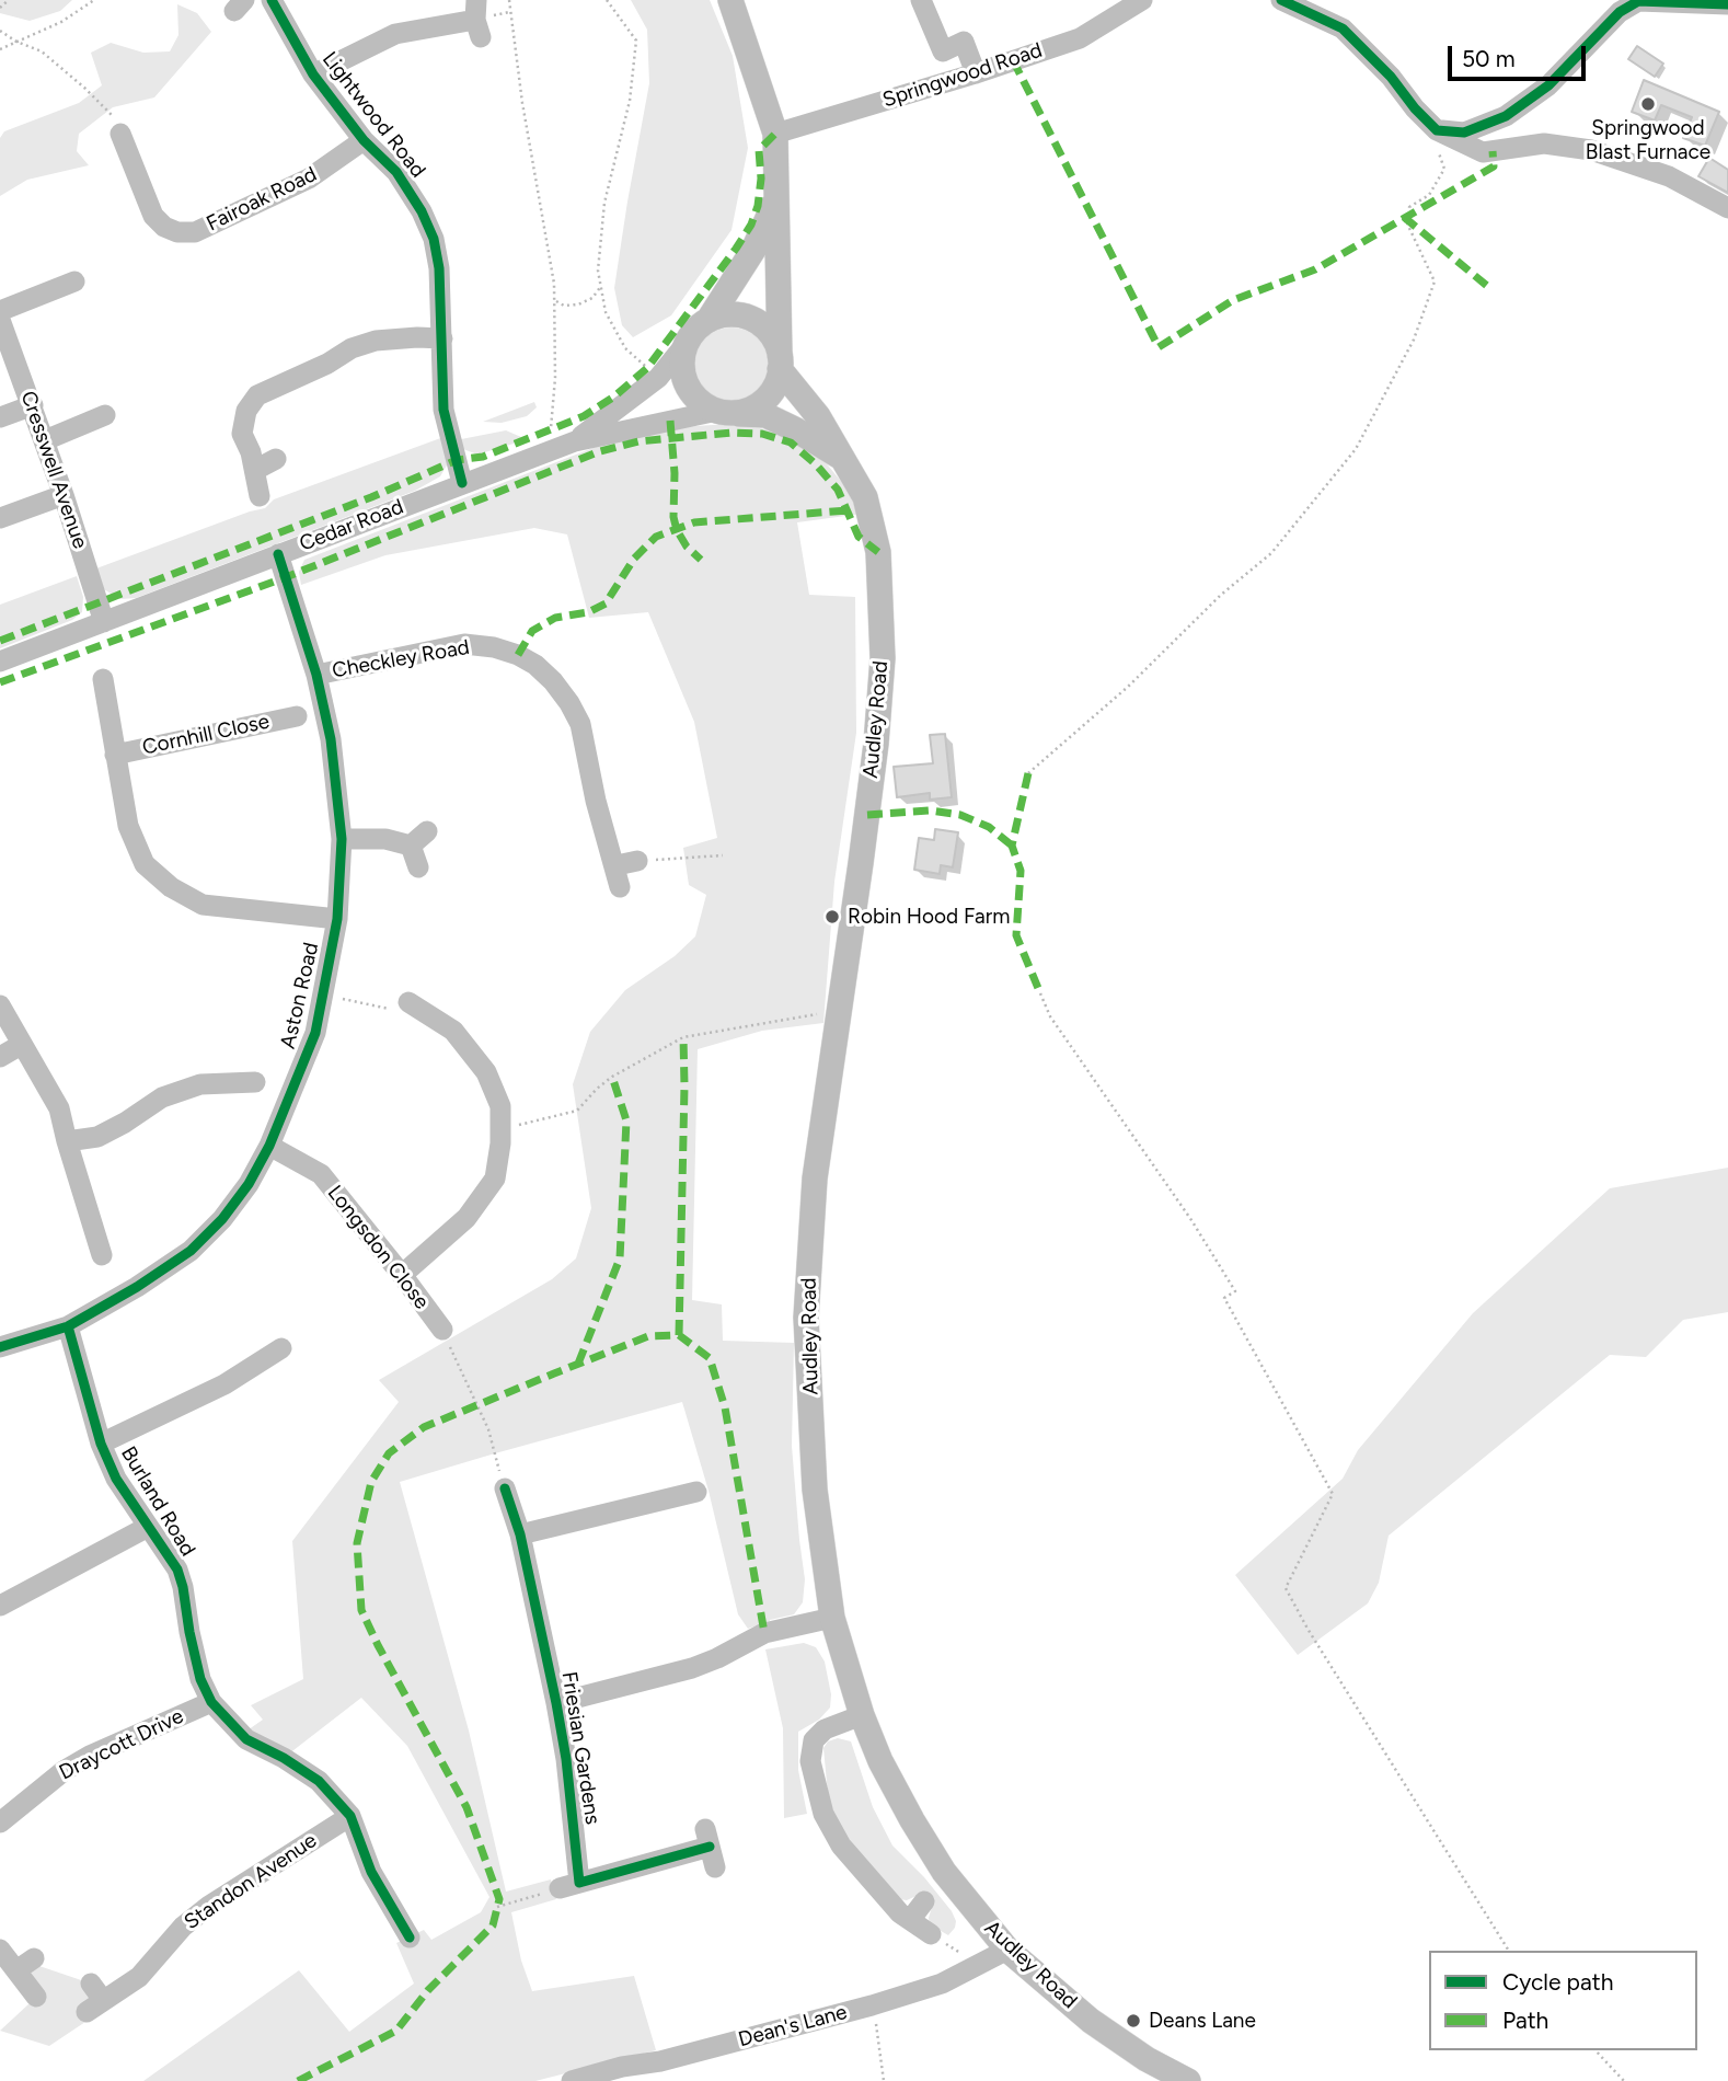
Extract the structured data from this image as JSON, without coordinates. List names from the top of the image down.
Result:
{
  "streets": {
    "main road": ["Audley Road"],
    "street": [
      "Springwood Road",
      "Lightwood Road",
      "Fairoak Road",
      "Cresswell Avenue",
      "Cedar Road",
      "Checkley Road",
      "Cornhill Close",
      "Aston Road",
      "Longsdon Close",
      "Burland Road",
      "Draycott Drive",
      "Friesian Gardens",
      "Standon Avenue",
      "Dean's Lane"
    ]
  },
  "crossings": [
    ["Lightwood Road", "Fairoak Road"],
    ["Lightwood Road", "Cedar Road"],
    ["Cresswell Avenue", "Cedar Road"],
    ["Cedar Road", "Aston Road"],
    ["Checkley Road", "Aston Road"],
    ["Audley Road", "Friesian Gardens"],
    ["Audley Road", "Dean's Lane"],
    ["Aston Road", "Longsdon Close"],
    ["Aston Road", "Burland Road"],
    ["Burland Road", "Draycott Drive"],
    ["Burland Road", "Standon Avenue"]
  ],
  "places": ["Springwood Blast Furnace", "Robin Hood Farm", "Deans Lane"],
  "legend": ["Cycle path", "Path"],
  "scale_bar": "50 m"
}
